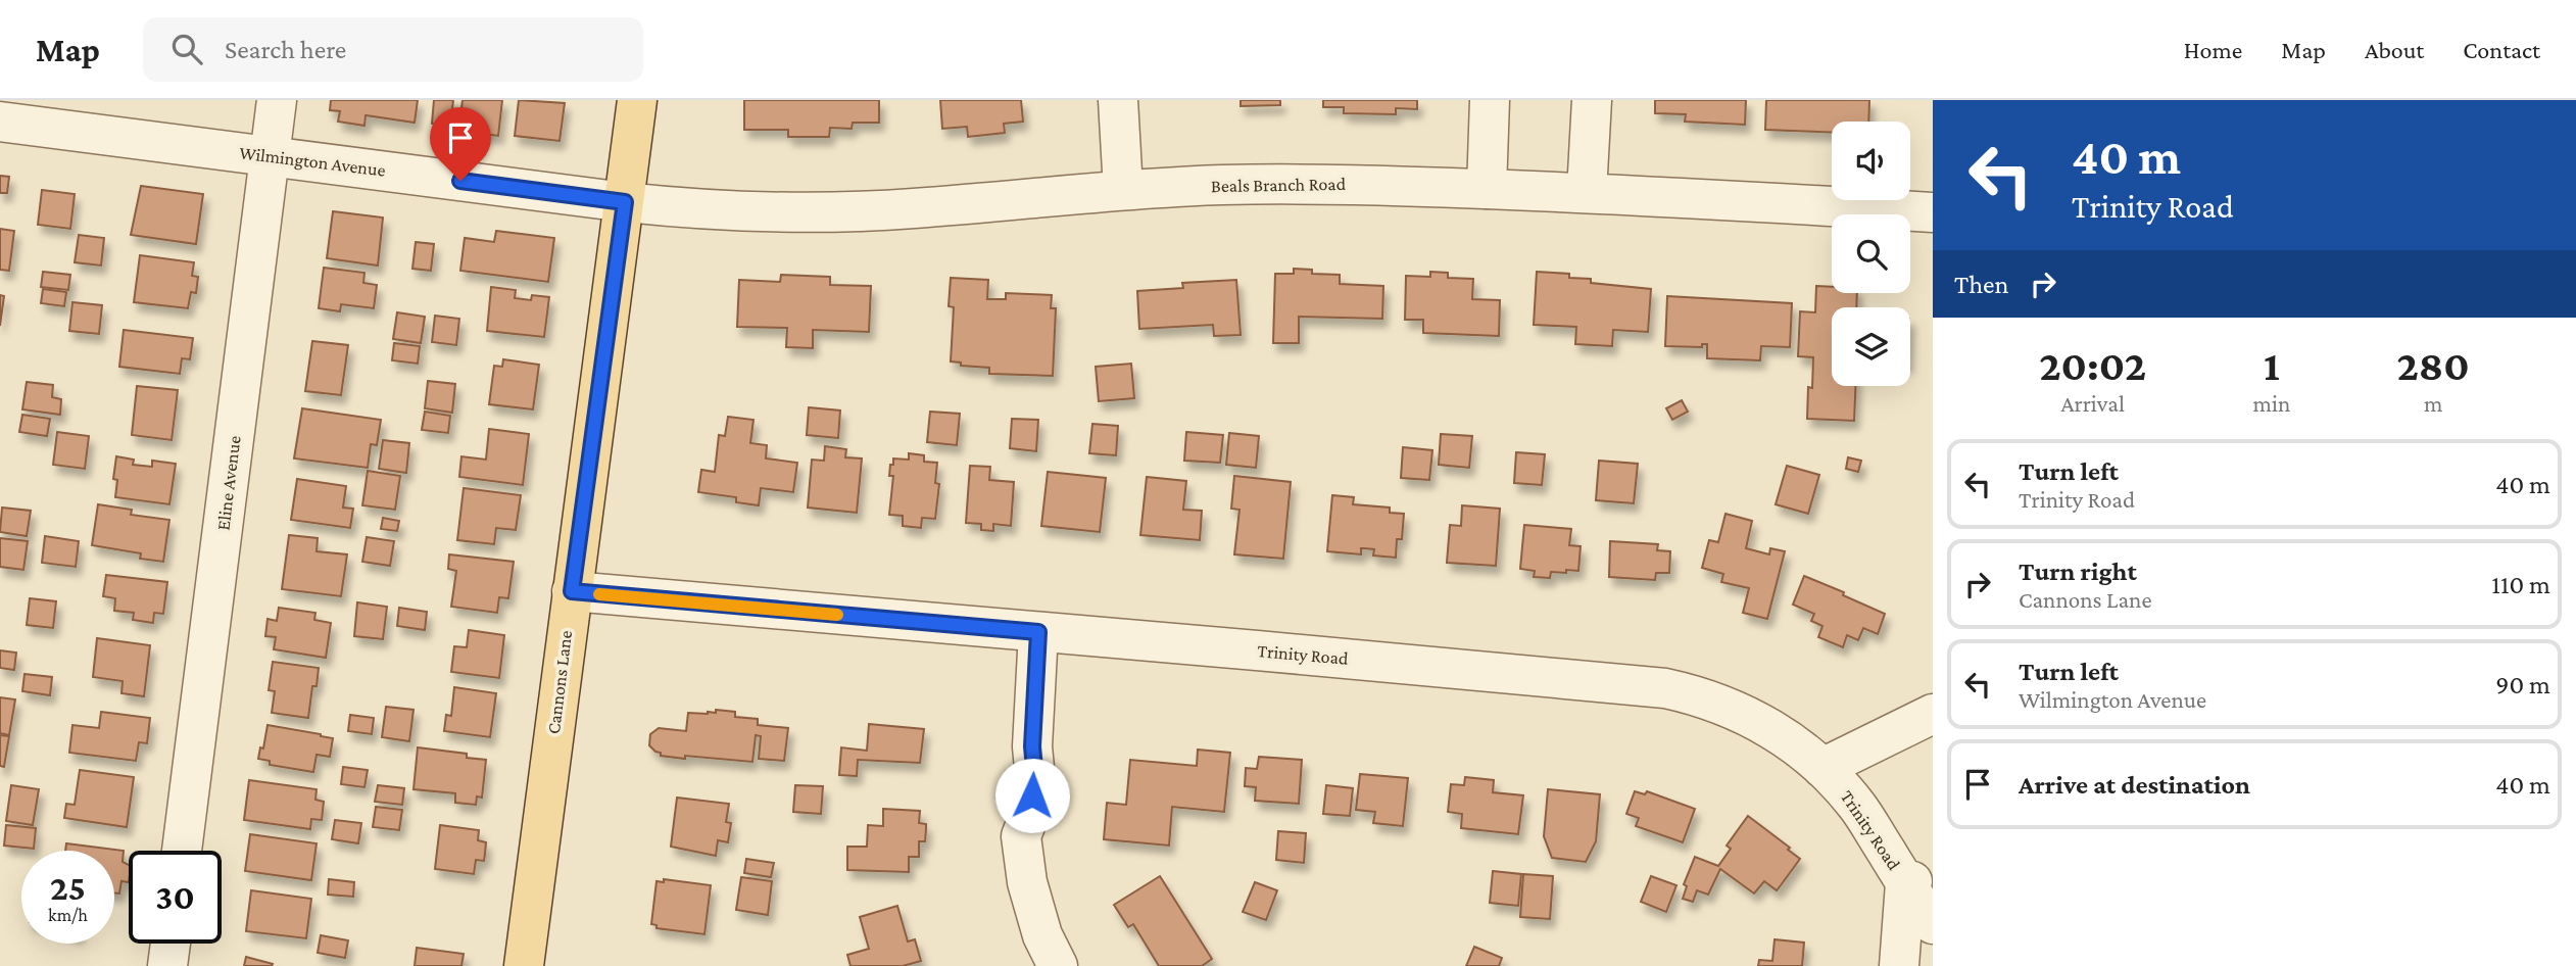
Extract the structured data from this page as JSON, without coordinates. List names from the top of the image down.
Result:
{
  "streets": {
    "main road": ["Cannons Lane"],
    "street": [
      "Wilmington Avenue",
      "Beals Branch Road",
      "Eline Avenue",
      "Trinity Road"
    ]
  },
  "crossings": [
    ["Wilmington Avenue", "Beals Branch Road"],
    ["Wilmington Avenue", "Eline Avenue"],
    ["Wilmington Avenue", "Cannons Lane"],
    ["Beals Branch Road", "Cannons Lane"],
    ["Trinity Road", "Cannons Lane"]
  ],
  "page": {
    "header": "Map",
    "search": "Search here",
    "nav": [
      "Home",
      "Map",
      "About",
      "Contact"
    ],
    "turn": ["40 m", "Trinity Road"],
    "then": "Then",
    "eta": [
      "20:02",
      "Arrival",
      "1",
      "min",
      "280",
      "m"
    ],
    "list": [
      {
        "name": "Turn left",
        "note": "Trinity Road",
        "value": "40 m"
      },
      {
        "name": "Turn right",
        "note": "Cannons Lane",
        "value": "110 m"
      },
      {
        "name": "Turn left",
        "note": "Wilmington Avenue",
        "value": "90 m"
      },
      {
        "name": "Arrive at destination",
        "value": "40 m"
      }
    ],
    "speed": "25 km/h",
    "limit": "30"
  }
}
